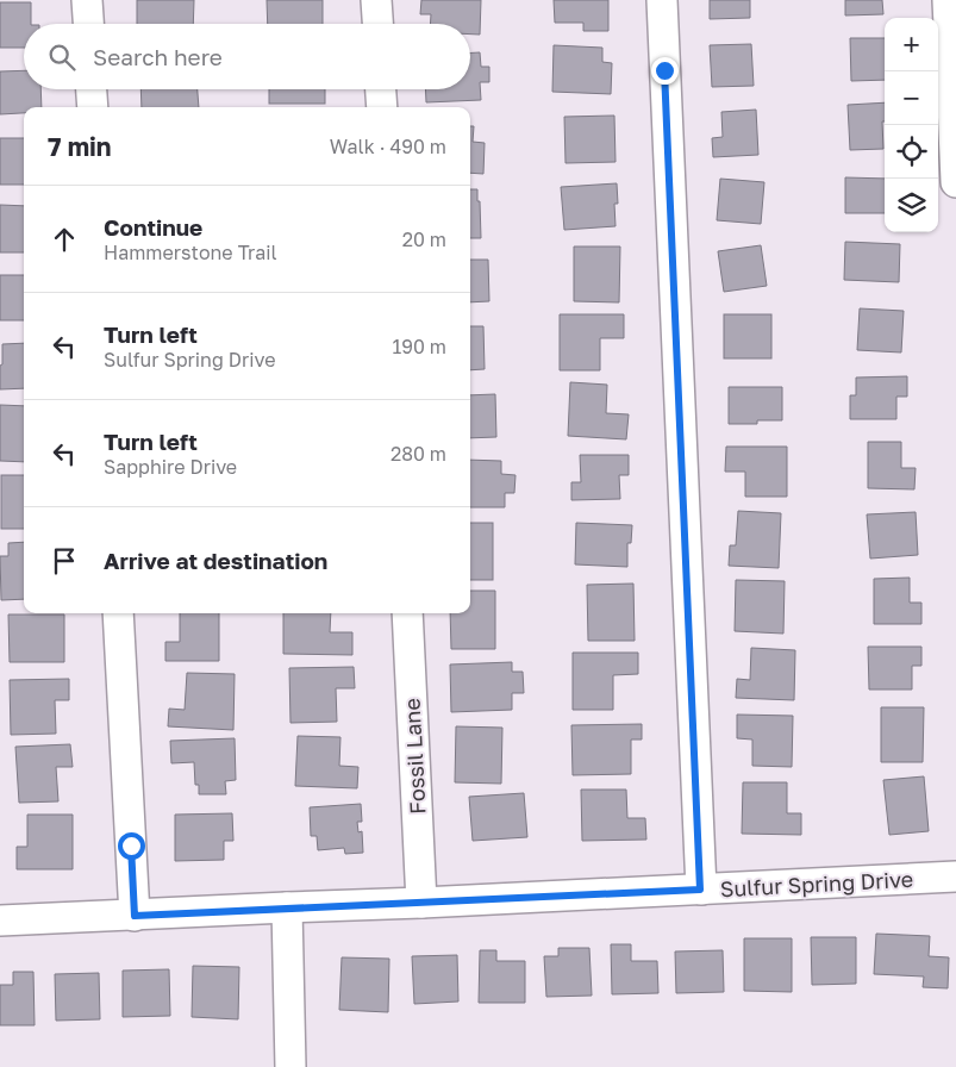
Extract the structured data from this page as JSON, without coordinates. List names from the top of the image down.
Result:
{
  "streets": {
    "street": ["Fossil Lane", "Sulfur Spring Drive"]
  },
  "crossings": [
    ["Fossil Lane", "Sulfur Spring Drive"]
  ],
  "page": {
    "map_buttons": ["+", "−"],
    "search": "Search here",
    "heading": ["7 min", "Walk · 490 m"],
    "list": [
      ["Continue", "Hammerstone Trail", "20 m"],
      ["Turn left", "Sulfur Spring Drive", "190 m"],
      ["Turn left", "Sapphire Drive", "280 m"],
      "Arrive at destination"
    ]
  }
}
